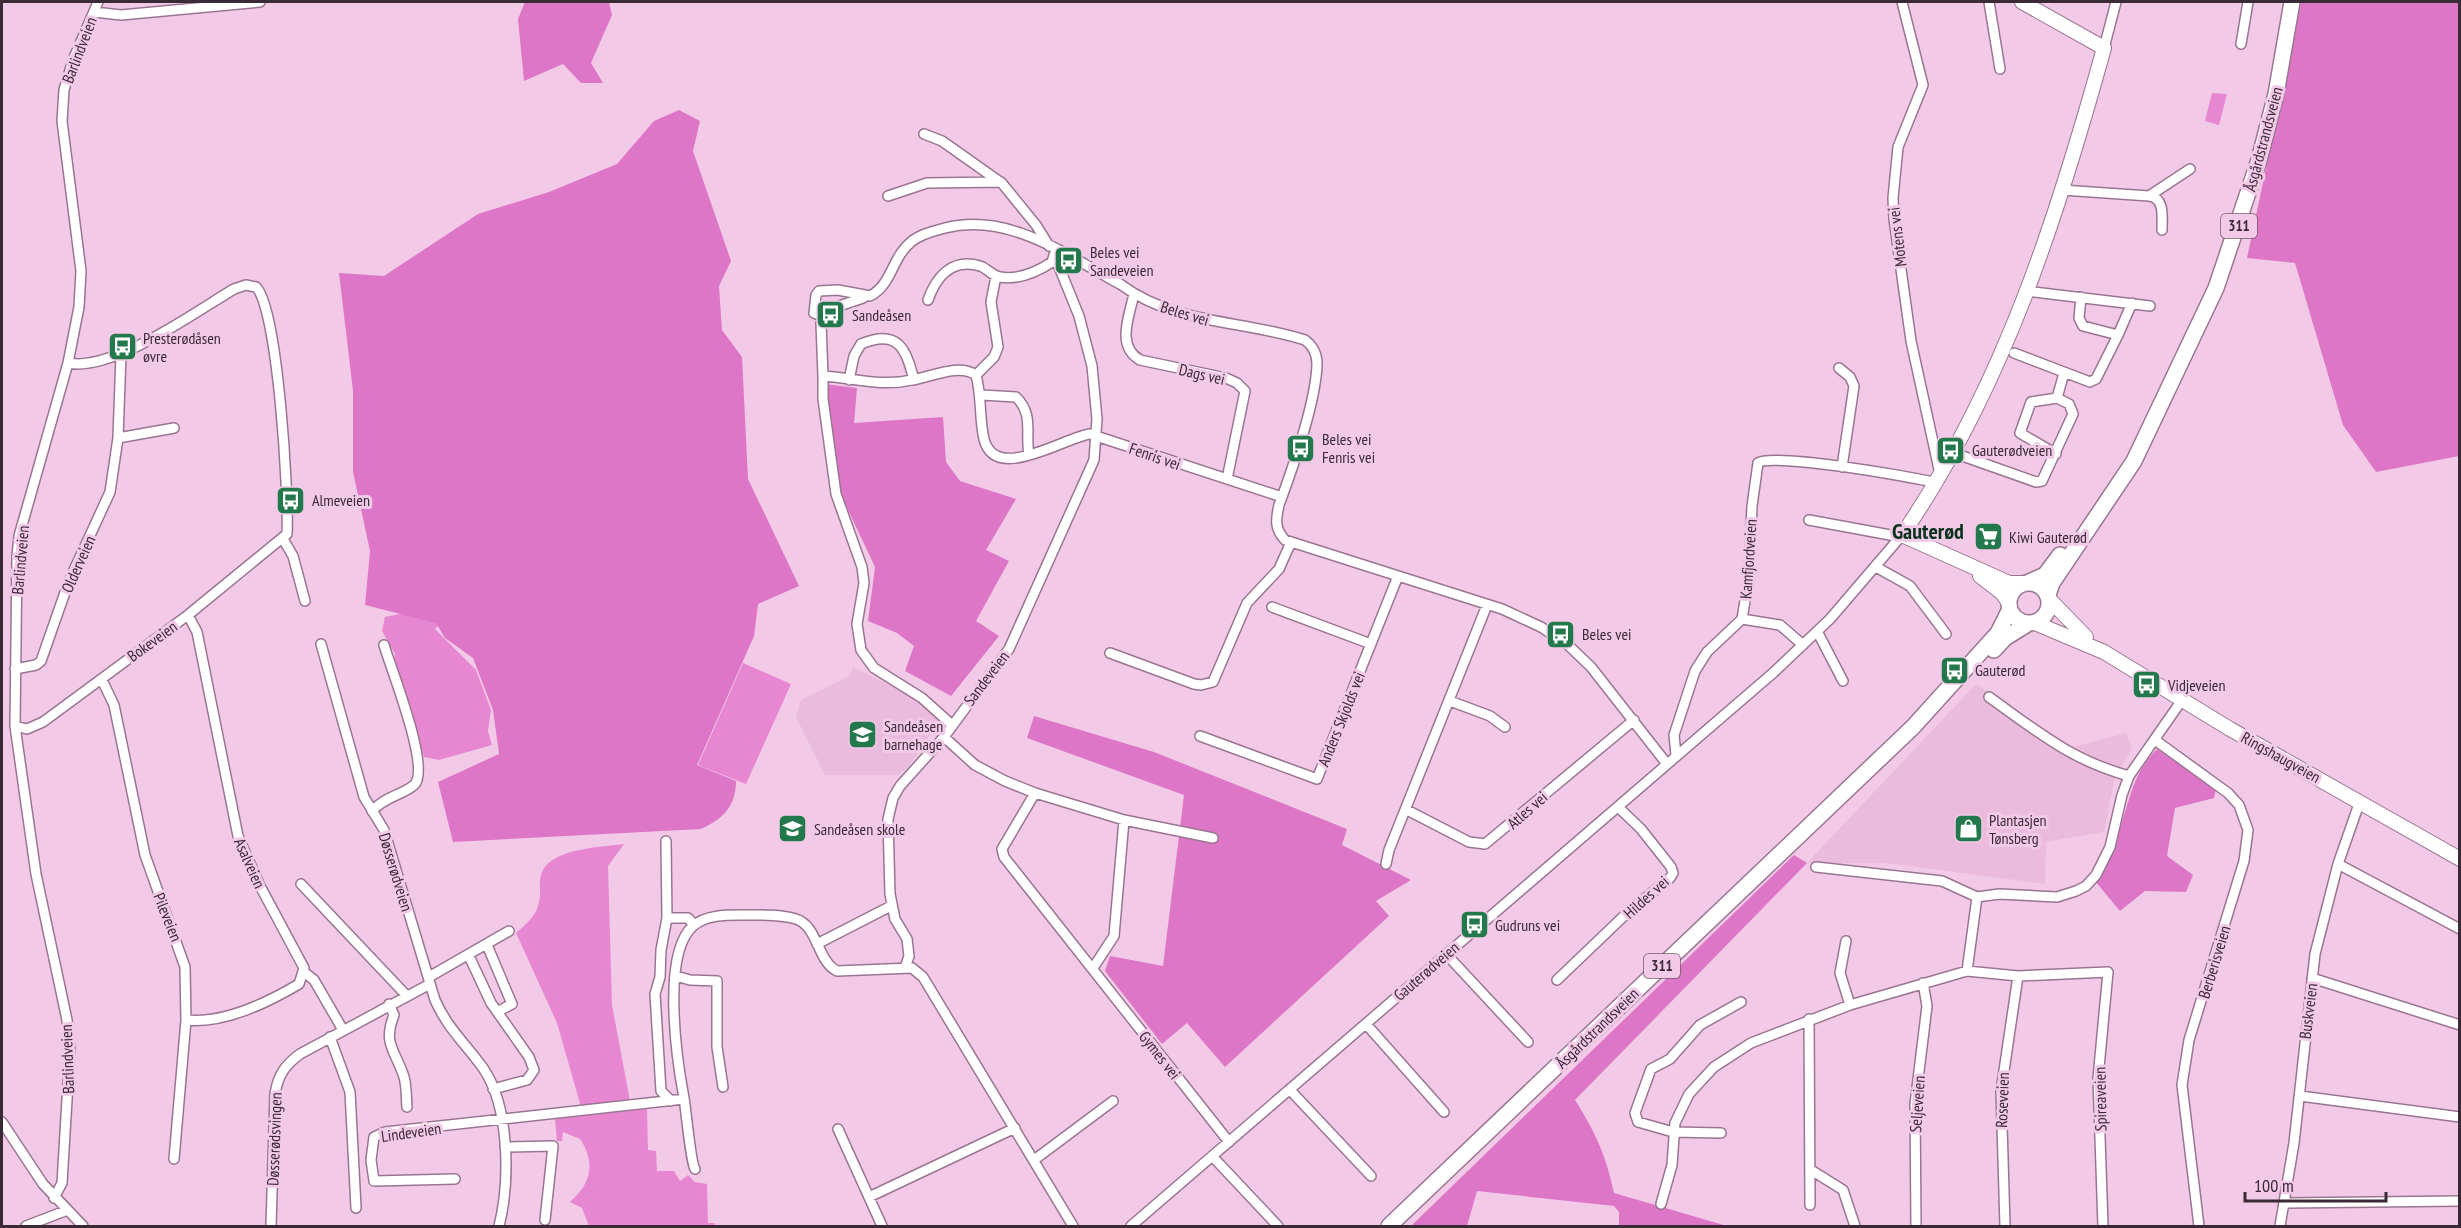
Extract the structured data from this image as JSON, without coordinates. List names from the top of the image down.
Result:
{
  "streets": {
    "main road": [
      "Åsgårdstrandsveien",
      "311",
      "Ringshaugveien",
      "Gauterødveien"
    ],
    "street": [
      "Barlindveien",
      "Motens vei",
      "Beles vei",
      "Dags vei",
      "Fenris vei",
      "Kamfjordveien",
      "Olderveien",
      "Bokeveien",
      "Sandeveien",
      "Anders Skjolds vei",
      "Atles vei",
      "Asalveien",
      "Døsserødveien",
      "Hildes vei",
      "Pileveien",
      "Berberisveien",
      "Buskveien",
      "Gymes vei",
      "Spireaveien",
      "Roseveien",
      "Seljeveien",
      "Lindeveien",
      "Døsserødsvingen"
    ]
  },
  "crossings": [
    ["Barlindveien", "Olderveien"],
    ["Barlindveien", "Bokeveien"],
    ["Åsgårdstrandsveien", "Ringshaugveien"],
    ["Motens vei", "Kamfjordveien"],
    ["Motens vei", "Gauterødveien"],
    ["Beles vei", "Dags vei"],
    ["Beles vei", "Fenris vei"],
    ["Beles vei", "Sandeveien"],
    ["Dags vei", "Fenris vei"],
    ["Fenris vei", "Sandeveien"],
    ["Kamfjordveien", "Gauterødveien"],
    ["Bokeveien", "Asalveien"],
    ["Bokeveien", "Pileveien"],
    ["Ringshaugveien", "Buskveien"],
    ["Døsserødveien", "Lindeveien"],
    ["Døsserødveien", "Døsserødsvingen"],
    ["Hildes vei", "Gauterødveien"],
    ["Gauterødveien", "Gymes vei"],
    ["Spireaveien", "Roseveien"]
  ],
  "districts": ["Gauterød"],
  "places": {
    "bus stop": [
      "Beles vei Sandeveien",
      "Sandeåsen",
      "Presterødåsen øvre",
      "Beles vei Fenris vei",
      "Gauterødveien",
      "Almeveien",
      "Beles vei",
      "Gauterød",
      "Vidjeveien",
      "Gudruns vei"
    ],
    "supermarket": ["Kiwi Gauterød"],
    "school or university": ["Sandeåsen barnehage", "Sandeåsen skole"],
    "shop": ["Plantasjen Tønsberg"]
  },
  "scale_bar": "100 m"
}
